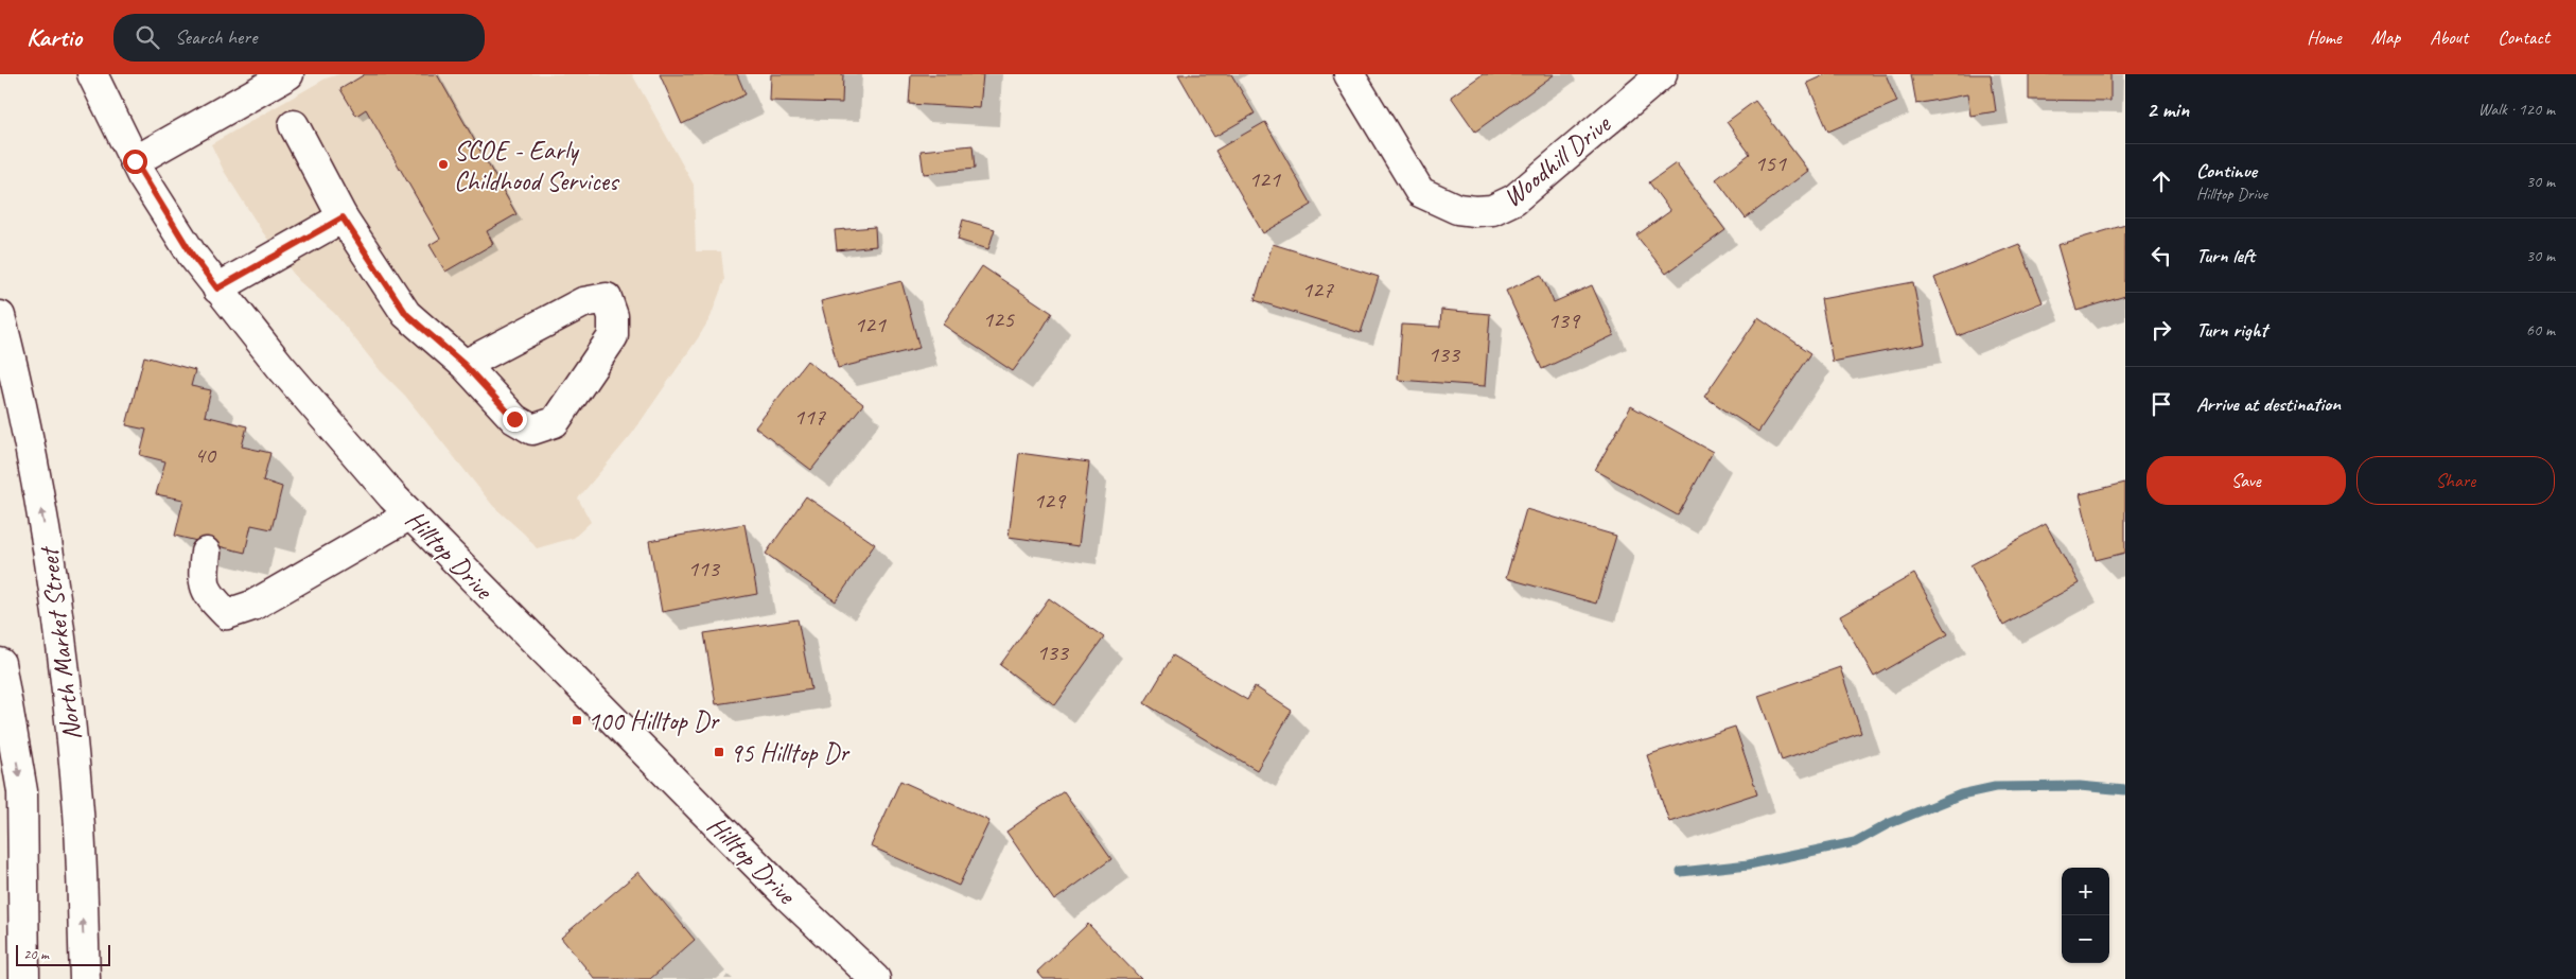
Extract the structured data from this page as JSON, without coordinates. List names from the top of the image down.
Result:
{
  "streets": {
    "main road": ["Woodhill Drive", "Hilltop Drive", "North Market Street"]
  },
  "places": {
    "other": ["SCOE - Early Childhood Services"],
    "transit": ["100 Hilltop Dr", "95 Hilltop Dr"]
  },
  "house_numbers": [
    "151",
    "121",
    "127",
    "125",
    "139",
    "121",
    "133",
    "117",
    "40",
    "129",
    "113",
    "133"
  ],
  "scale_bar": "20 m",
  "page": {
    "header": "Kartio",
    "search": "Search here",
    "nav": [
      "Home",
      "Map",
      "About",
      "Contact"
    ],
    "heading": ["2 min", "Walk · 120 m"],
    "list": [
      ["Continue", "Hilltop Drive", "30 m"],
      ["Turn left", "30 m"],
      ["Turn right", "60 m"],
      "Arrive at destination"
    ],
    "buttons": ["Save", "Share"],
    "map_buttons": ["+", "−"],
    "scale": "20 m"
  }
}
